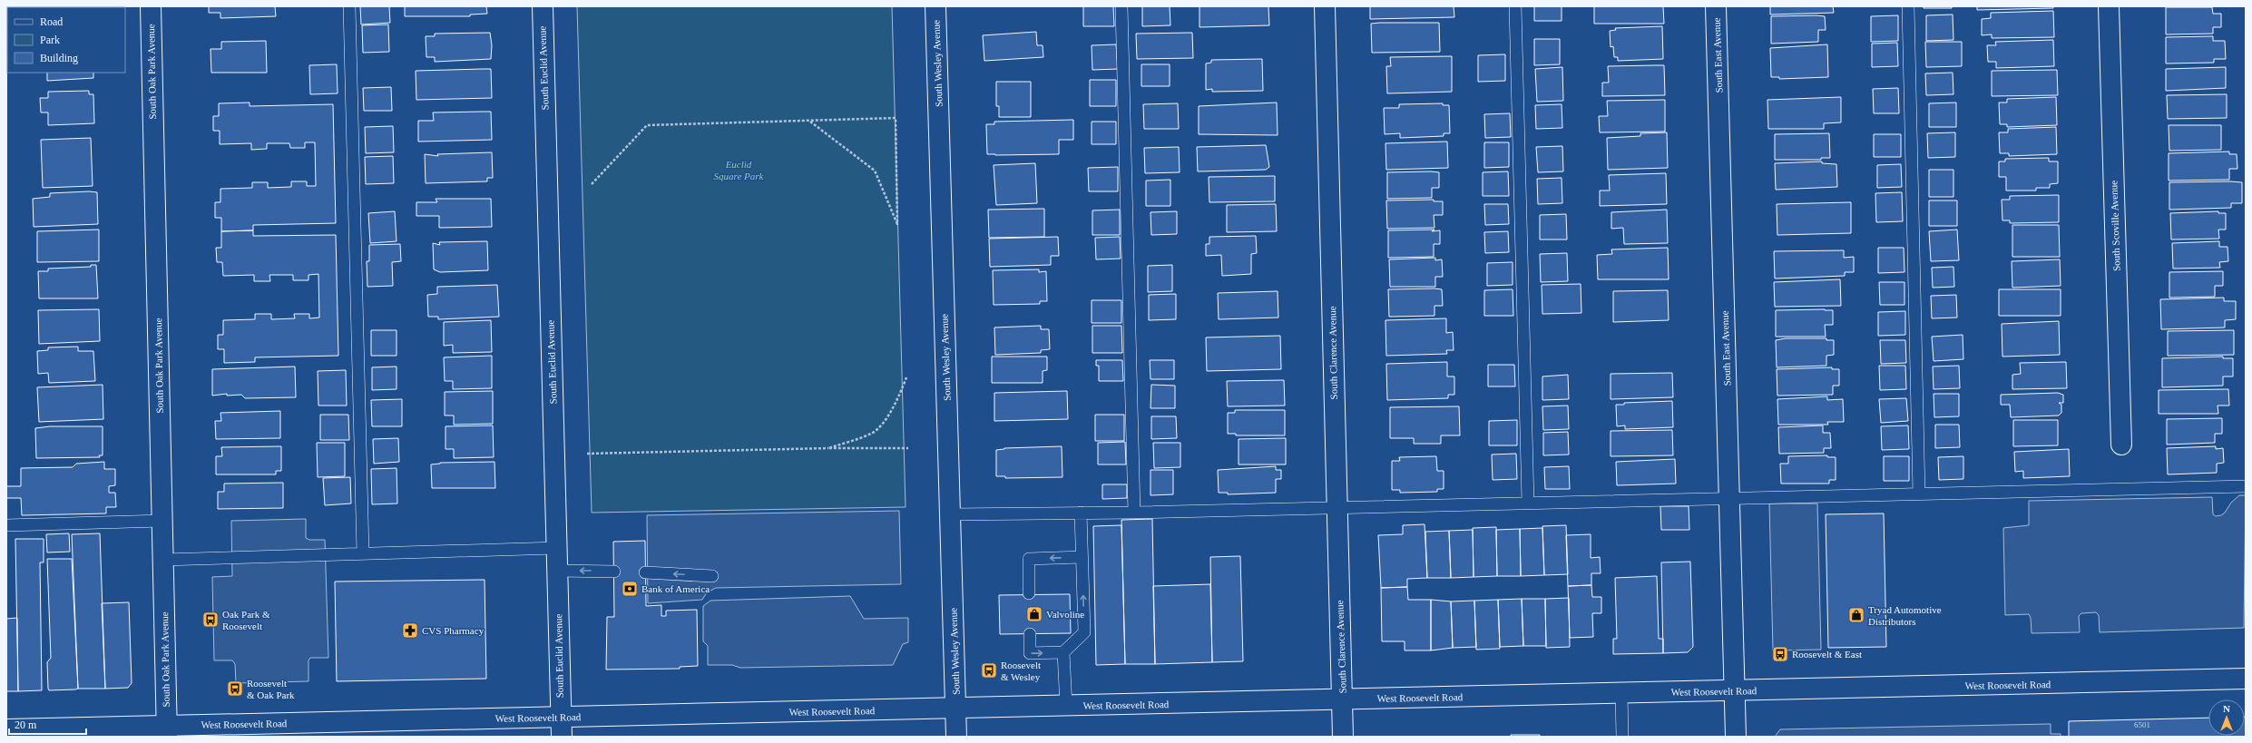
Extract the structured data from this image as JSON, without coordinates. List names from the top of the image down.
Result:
{
  "streets": {
    "street": [
      "South East Avenue",
      "South Wesley Avenue",
      "South Euclid Avenue",
      "South Oak Park Avenue",
      "South Scoville Avenue",
      "South Clarence Avenue",
      "West Roosevelt Road"
    ]
  },
  "crossings": [
    ["South East Avenue", "West Roosevelt Road"],
    ["South Wesley Avenue", "West Roosevelt Road"],
    ["South Euclid Avenue", "West Roosevelt Road"],
    ["South Oak Park Avenue", "West Roosevelt Road"],
    ["South Clarence Avenue", "West Roosevelt Road"]
  ],
  "parks": ["Euclid Square Park"],
  "places": {
    "bank": ["Bank of America"],
    "shop": ["Valvoline", "Tryad Automotive Distributors"],
    "bus stop": [
      "Oak Park & Roosevelt",
      "Roosevelt & East",
      "Roosevelt & Wesley",
      "Roosevelt & Oak Park"
    ],
    "pharmacy": ["CVS Pharmacy"]
  },
  "house_numbers": ["6501"],
  "legend": ["Road", "Park", "Building"],
  "scale_bar": "20 m",
  "north": "top"
}
